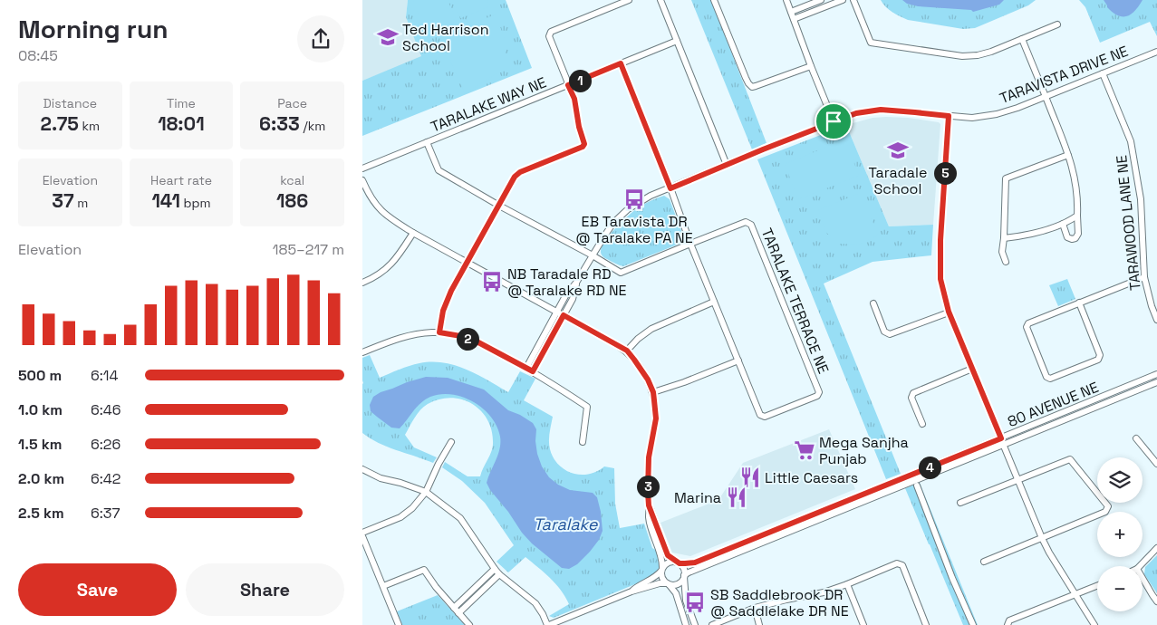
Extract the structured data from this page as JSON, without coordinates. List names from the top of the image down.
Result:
{
  "streets": {
    "street": [
      "TARAVISTA DRIVE NE",
      "TARALAKE WAY NE",
      "TARAWOOD LANE NE",
      "TARALAKE TERRACE NE",
      "80 AVENUE NE"
    ]
  },
  "crossings": [
    ["TARAVISTA DRIVE NE", "TARAWOOD LANE NE"],
    ["TARAVISTA DRIVE NE", "TARALAKE TERRACE NE"],
    ["TARALAKE WAY NE", "TARALAKE TERRACE NE"]
  ],
  "water": ["Taralake"],
  "places": {
    "school or university": ["Ted Harrison School", "Taradale School"],
    "bus stop": ["EB Taravista DR @ Taralake PA NE", "NB Taradale RD @ Taralake RD NE", "SB Saddlebrook DR @ Saddlelake DR NE"],
    "supermarket": ["Mega Sanjha Punjab"],
    "restaurant": ["Little Caesars", "Marina"]
  },
  "page": {
    "heading": ["Morning run", "08:45"],
    "pins": [
      "1",
      "5",
      "2",
      "4",
      "3"
    ],
    "stats": [
      ["Distance", "2.75 km"],
      ["Time", "18:01"],
      ["Pace", "6:33 /km"],
      ["Elevation", "37 m"],
      ["Heart rate", "141 bpm"],
      ["kcal", "186"]
    ],
    "chart": ["Elevation", "185–217 m"],
    "list": [
      {
        "name": "500 m",
        "note": "6:14"
      },
      {
        "name": "1.0 km",
        "note": "6:46"
      },
      {
        "name": "1.5 km",
        "note": "6:26"
      },
      {
        "name": "2.0 km",
        "note": "6:42"
      },
      {
        "name": "2.5 km",
        "note": "6:37"
      }
    ],
    "map_buttons": ["+", "−"],
    "buttons": ["Save", "Share"]
  }
}
